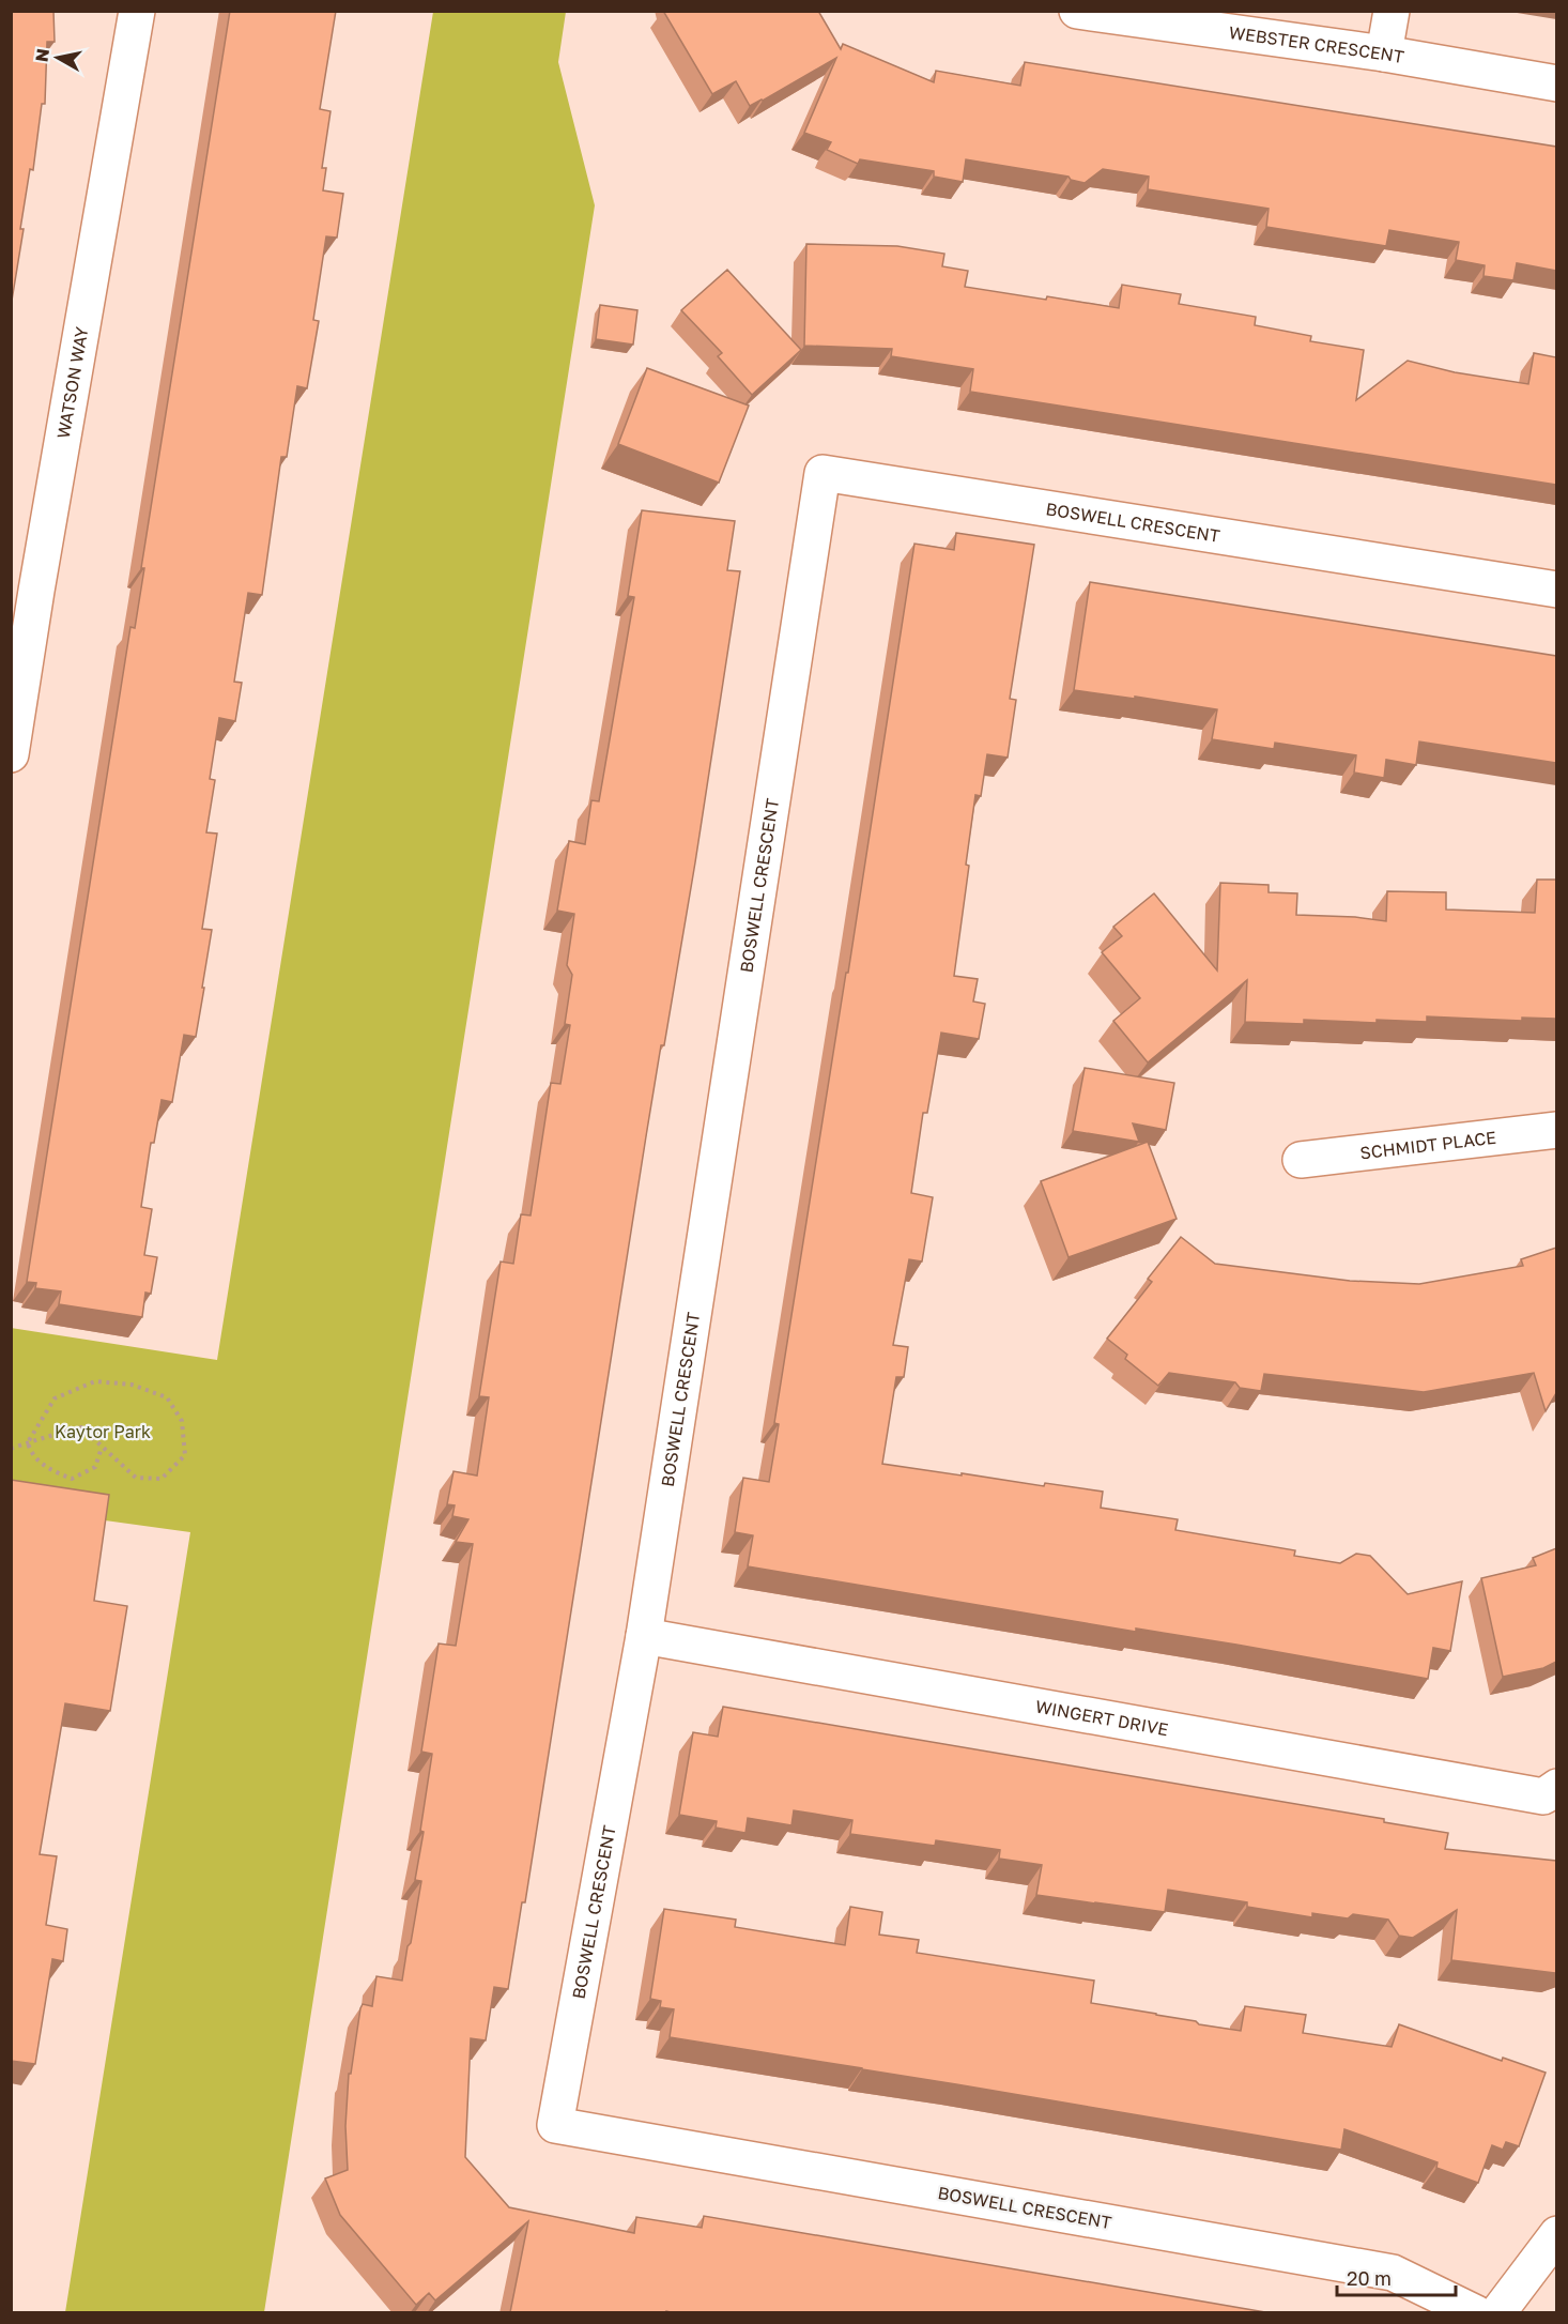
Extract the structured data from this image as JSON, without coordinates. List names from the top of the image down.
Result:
{
  "streets": {
    "street": [
      "WEBSTER CRESCENT",
      "WATSON WAY",
      "BOSWELL CRESCENT",
      "SCHMIDT PLACE",
      "WINGERT DRIVE"
    ]
  },
  "crossings": [
    ["BOSWELL CRESCENT", "WINGERT DRIVE"]
  ],
  "parks": ["Kaytor Park"],
  "scale_bar": "20 m",
  "north": "left"
}
